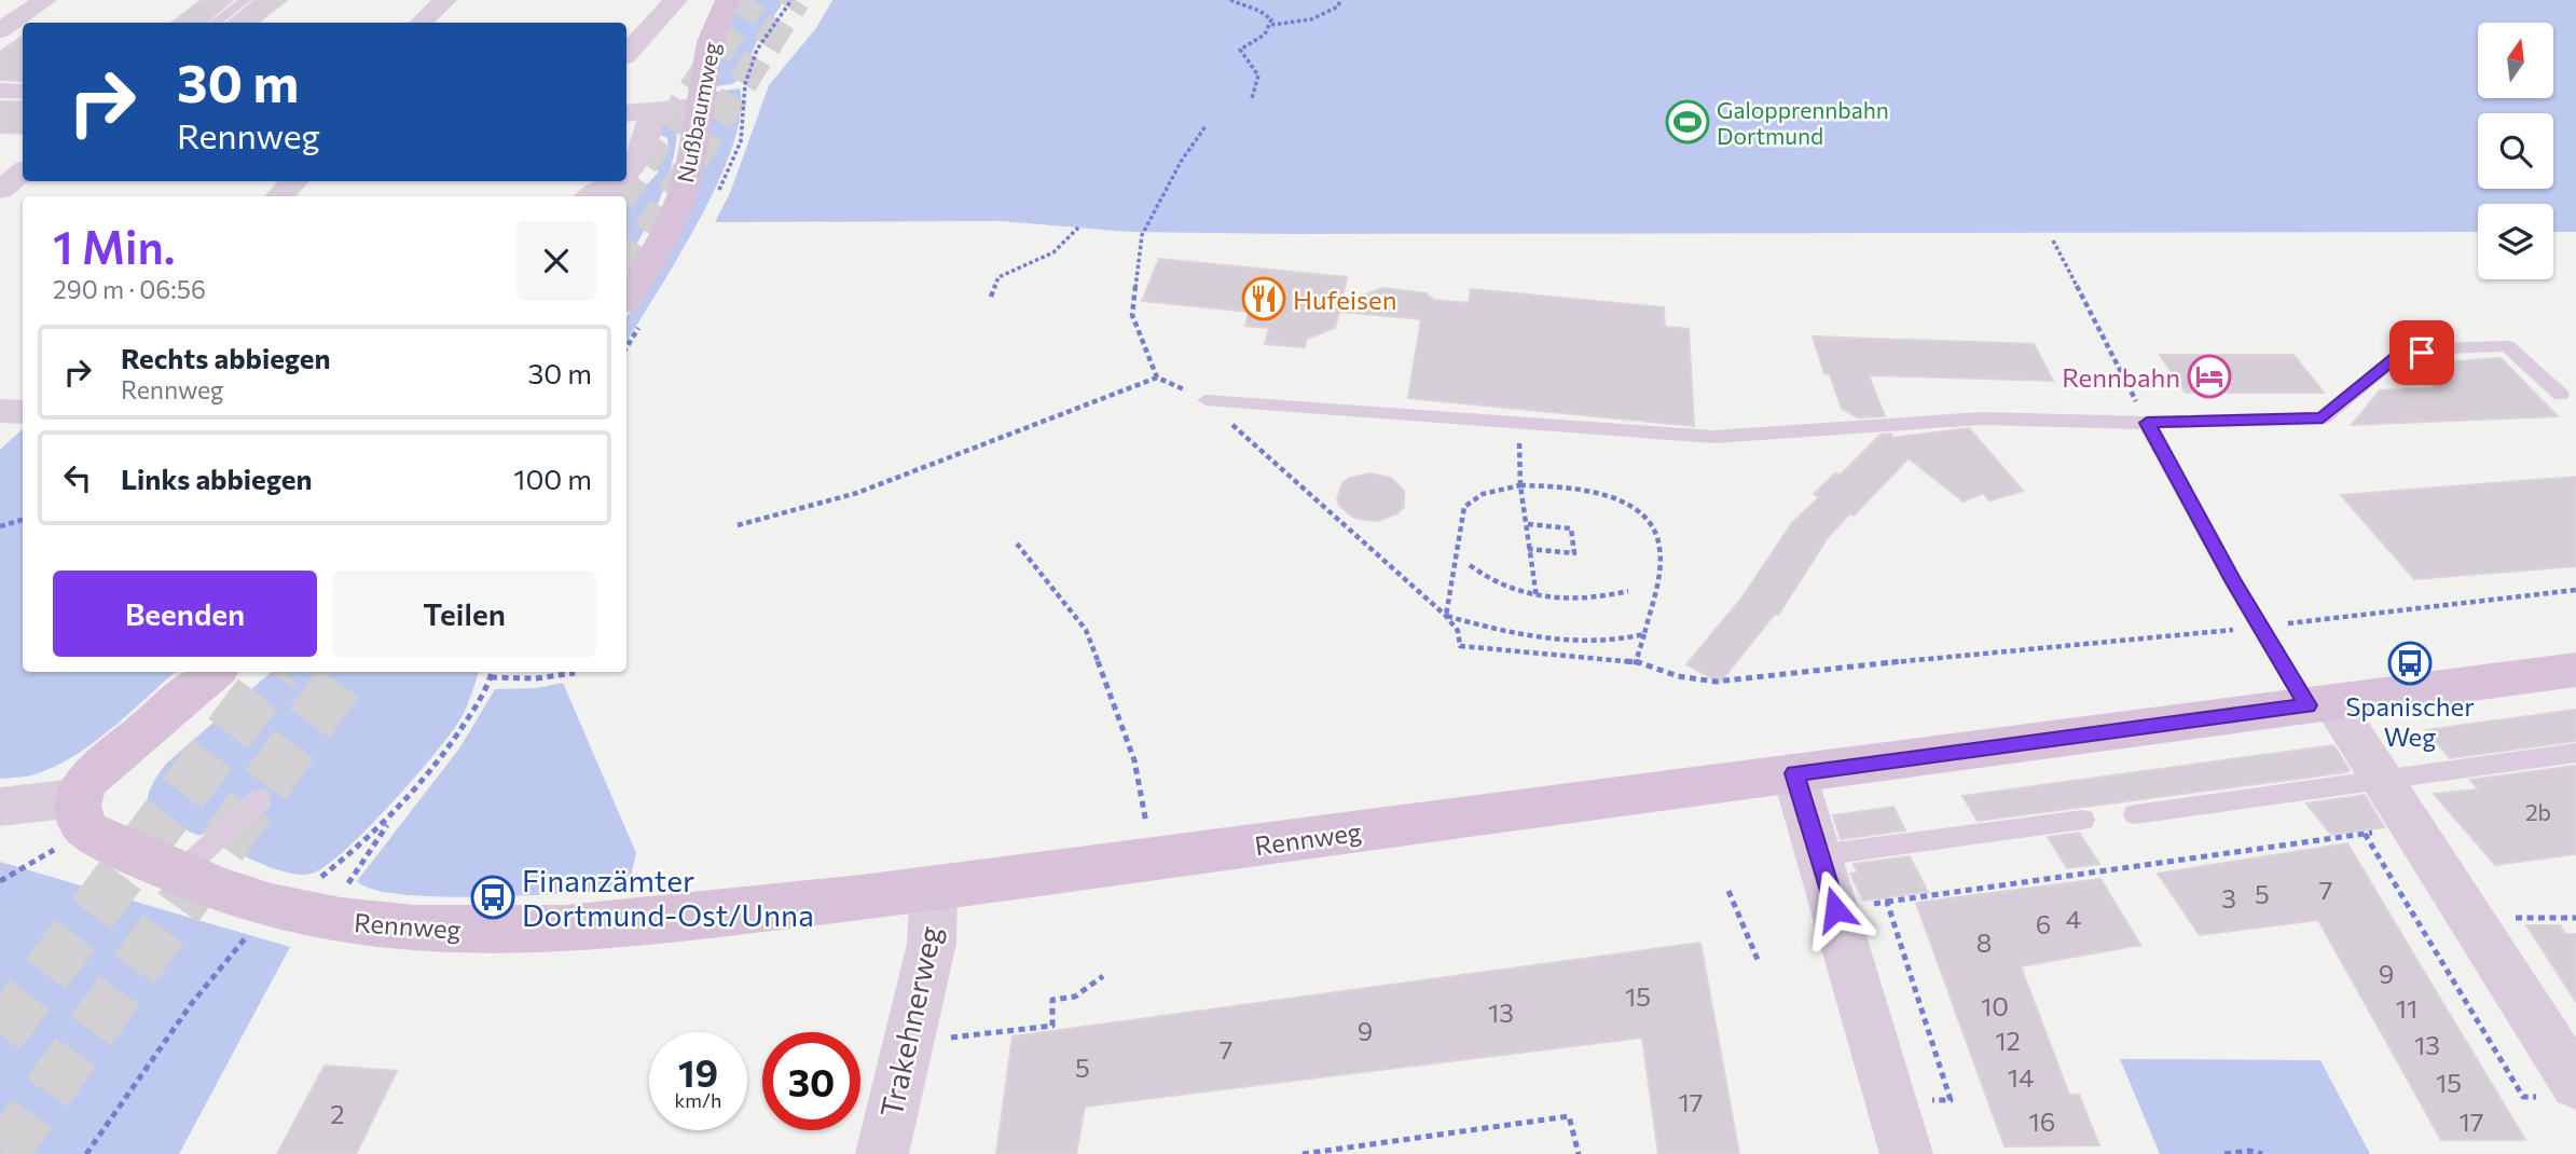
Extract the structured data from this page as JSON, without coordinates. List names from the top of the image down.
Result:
{
  "streets": {
    "street": ["Nußbaumweg", "Rennweg", "Trakehnerweg"]
  },
  "crossings": [
    ["Rennweg", "Trakehnerweg"]
  ],
  "places": {
    "sports": ["Galopprennbahn Dortmund"],
    "restaurant": ["Hufeisen"],
    "hotel": ["Rennbahn"],
    "bus stop": ["Spanischer Weg", "Finanzämter Dortmund-Ost/Unna"]
  },
  "house_numbers": [
    "2b",
    "7",
    "5",
    "3",
    "4",
    "6",
    "8",
    "9",
    "15",
    "10",
    "11",
    "13",
    "9",
    "12",
    "13",
    "7",
    "5",
    "14",
    "15",
    "17",
    "2",
    "16",
    "17"
  ],
  "north": "top",
  "page": {
    "turn": ["30 m", "Rennweg"],
    "heading": ["1 Min.", "290 m · 06:56"],
    "list": [
      {
        "name": "Rechts abbiegen",
        "note": "Rennweg",
        "value": "30 m"
      },
      {
        "name": "Links abbiegen",
        "value": "100 m"
      }
    ],
    "buttons": ["Beenden", "Teilen"],
    "speed": "19 km/h",
    "limit": "30"
  }
}
